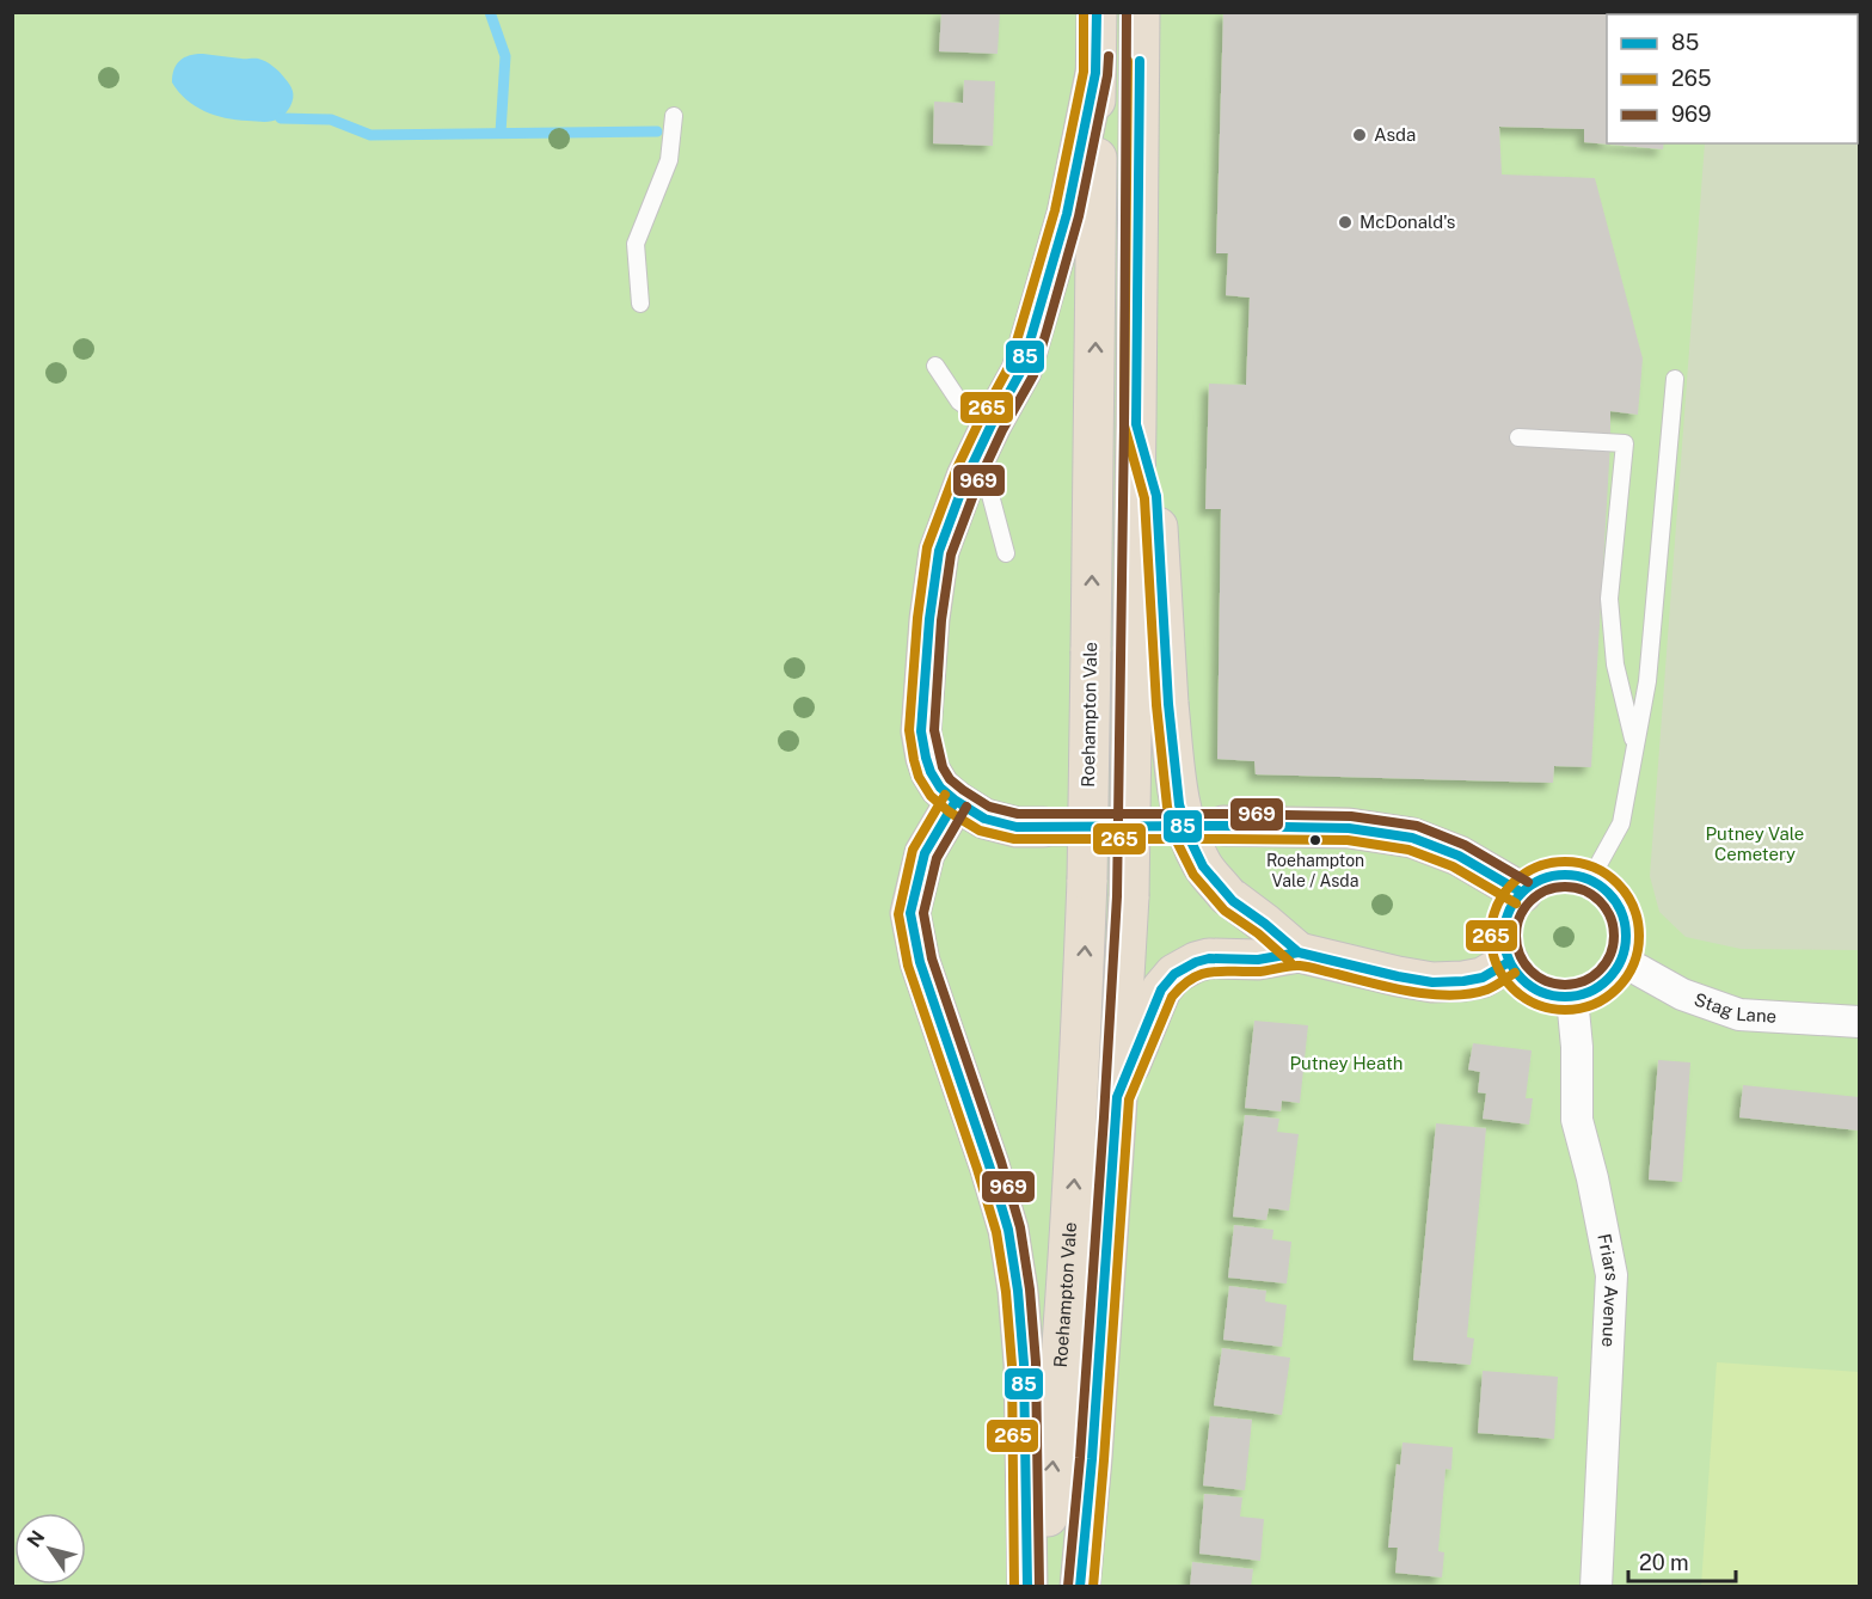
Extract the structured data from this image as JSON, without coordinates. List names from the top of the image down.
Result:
{
  "streets": {
    "highway": ["Roehampton Vale"],
    "street": ["Stag Lane", "Friars Avenue"]
  },
  "crossings": [
    ["Stag Lane", "Friars Avenue"]
  ],
  "parks": ["Putney Vale Cemetery", "Putney Heath"],
  "places": ["Asda", "McDonald's", "Roehampton Vale / Asda"],
  "lines": ["transit line 85", "transit line 265", "transit line 969"],
  "legend": ["85", "265", "969"],
  "scale_bar": "20 m",
  "north": "top left"
}
